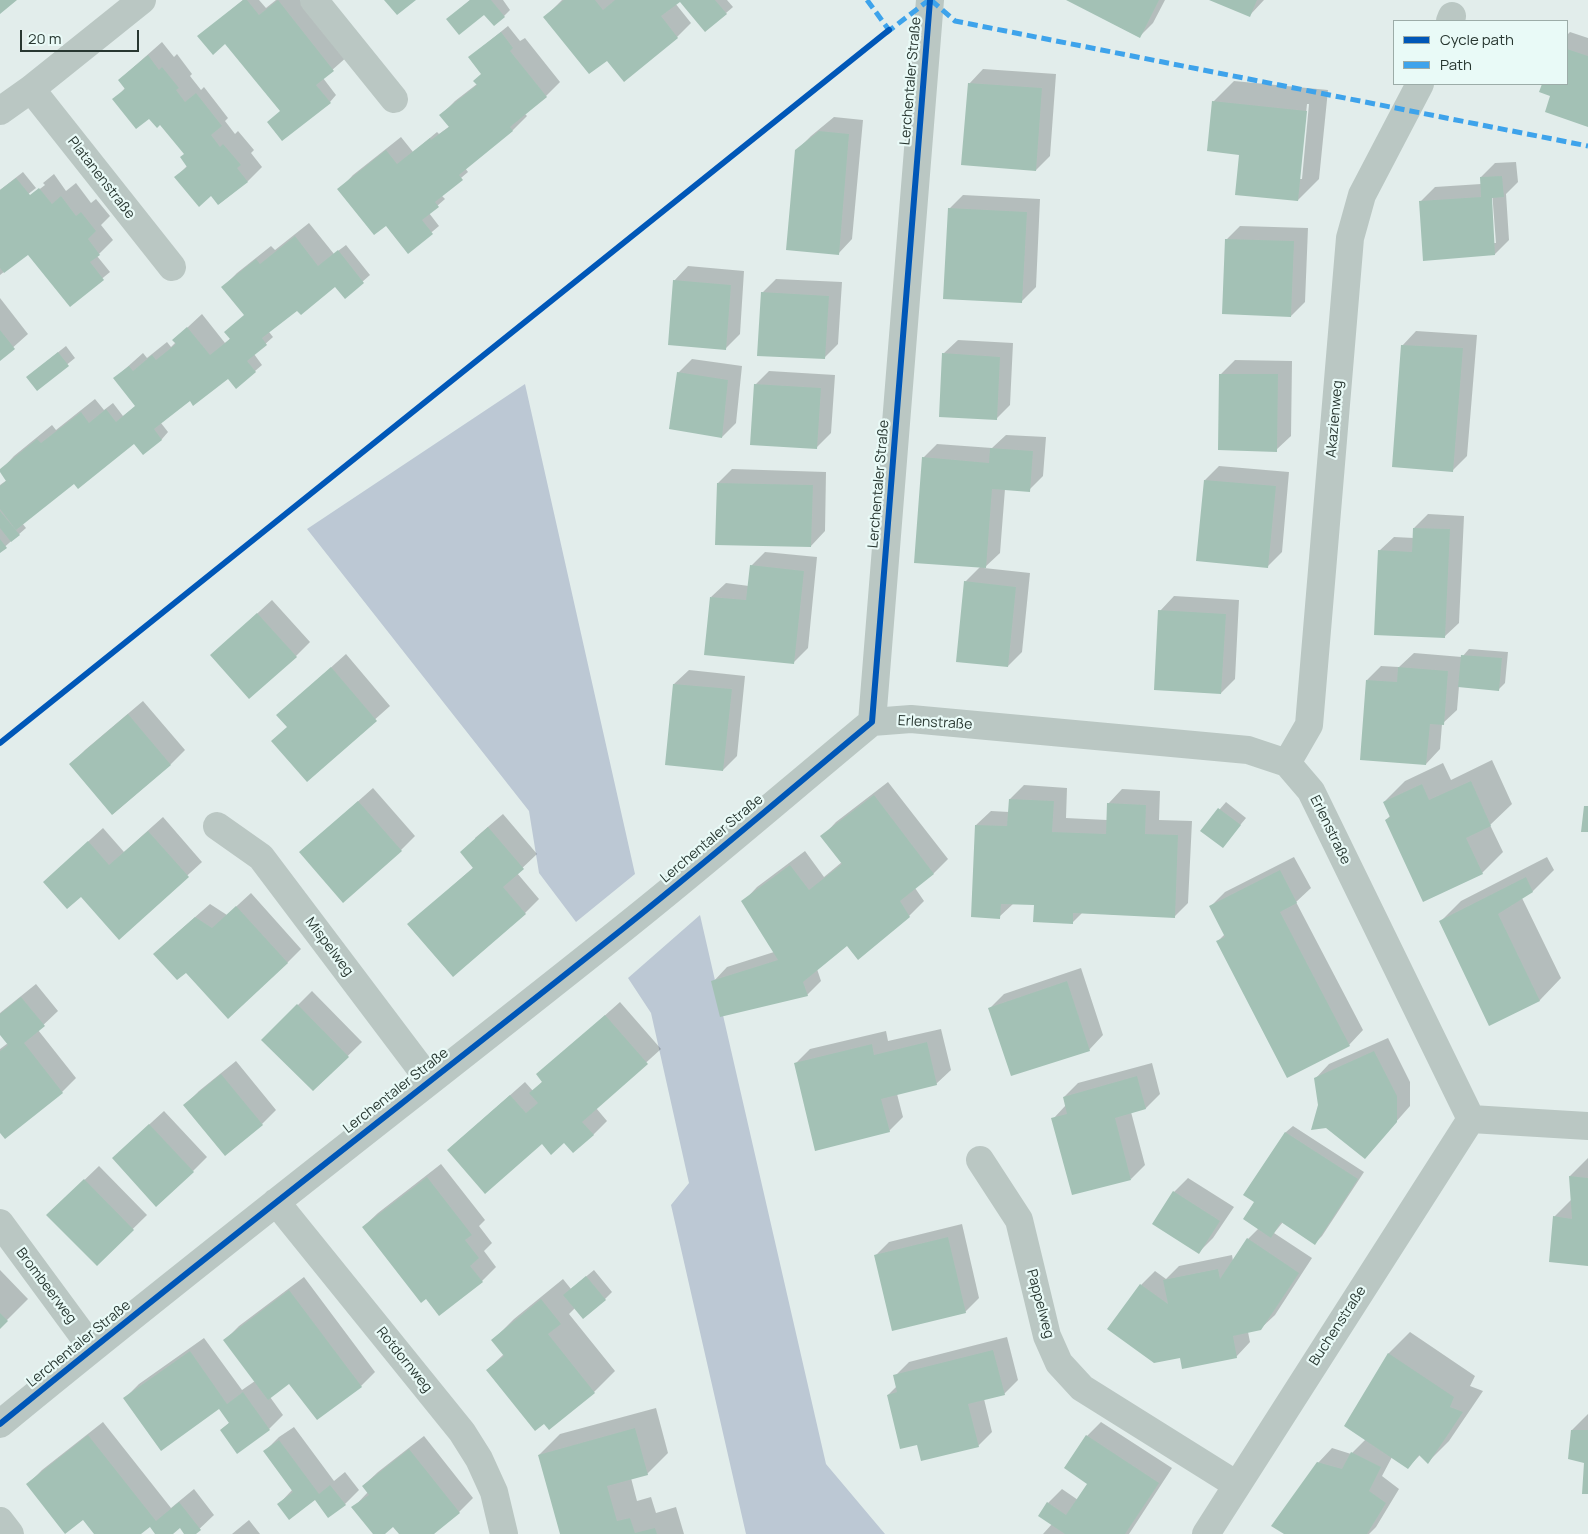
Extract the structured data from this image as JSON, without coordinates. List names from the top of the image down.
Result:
{
  "streets": {
    "street": [
      "Lerchentaler Straße",
      "Platanenstraße",
      "Akazienweg",
      "Erlenstraße",
      "Mispelweg",
      "Brombeerweg",
      "Pappelweg",
      "Buchenstraße",
      "Rotdornweg"
    ]
  },
  "crossings": [
    ["Lerchentaler Straße", "Erlenstraße"],
    ["Lerchentaler Straße", "Mispelweg"],
    ["Lerchentaler Straße", "Brombeerweg"],
    ["Lerchentaler Straße", "Rotdornweg"],
    ["Akazienweg", "Erlenstraße"],
    ["Erlenstraße", "Buchenstraße"],
    ["Pappelweg", "Buchenstraße"]
  ],
  "legend": ["Cycle path", "Path"],
  "scale_bar": "20 m"
}
